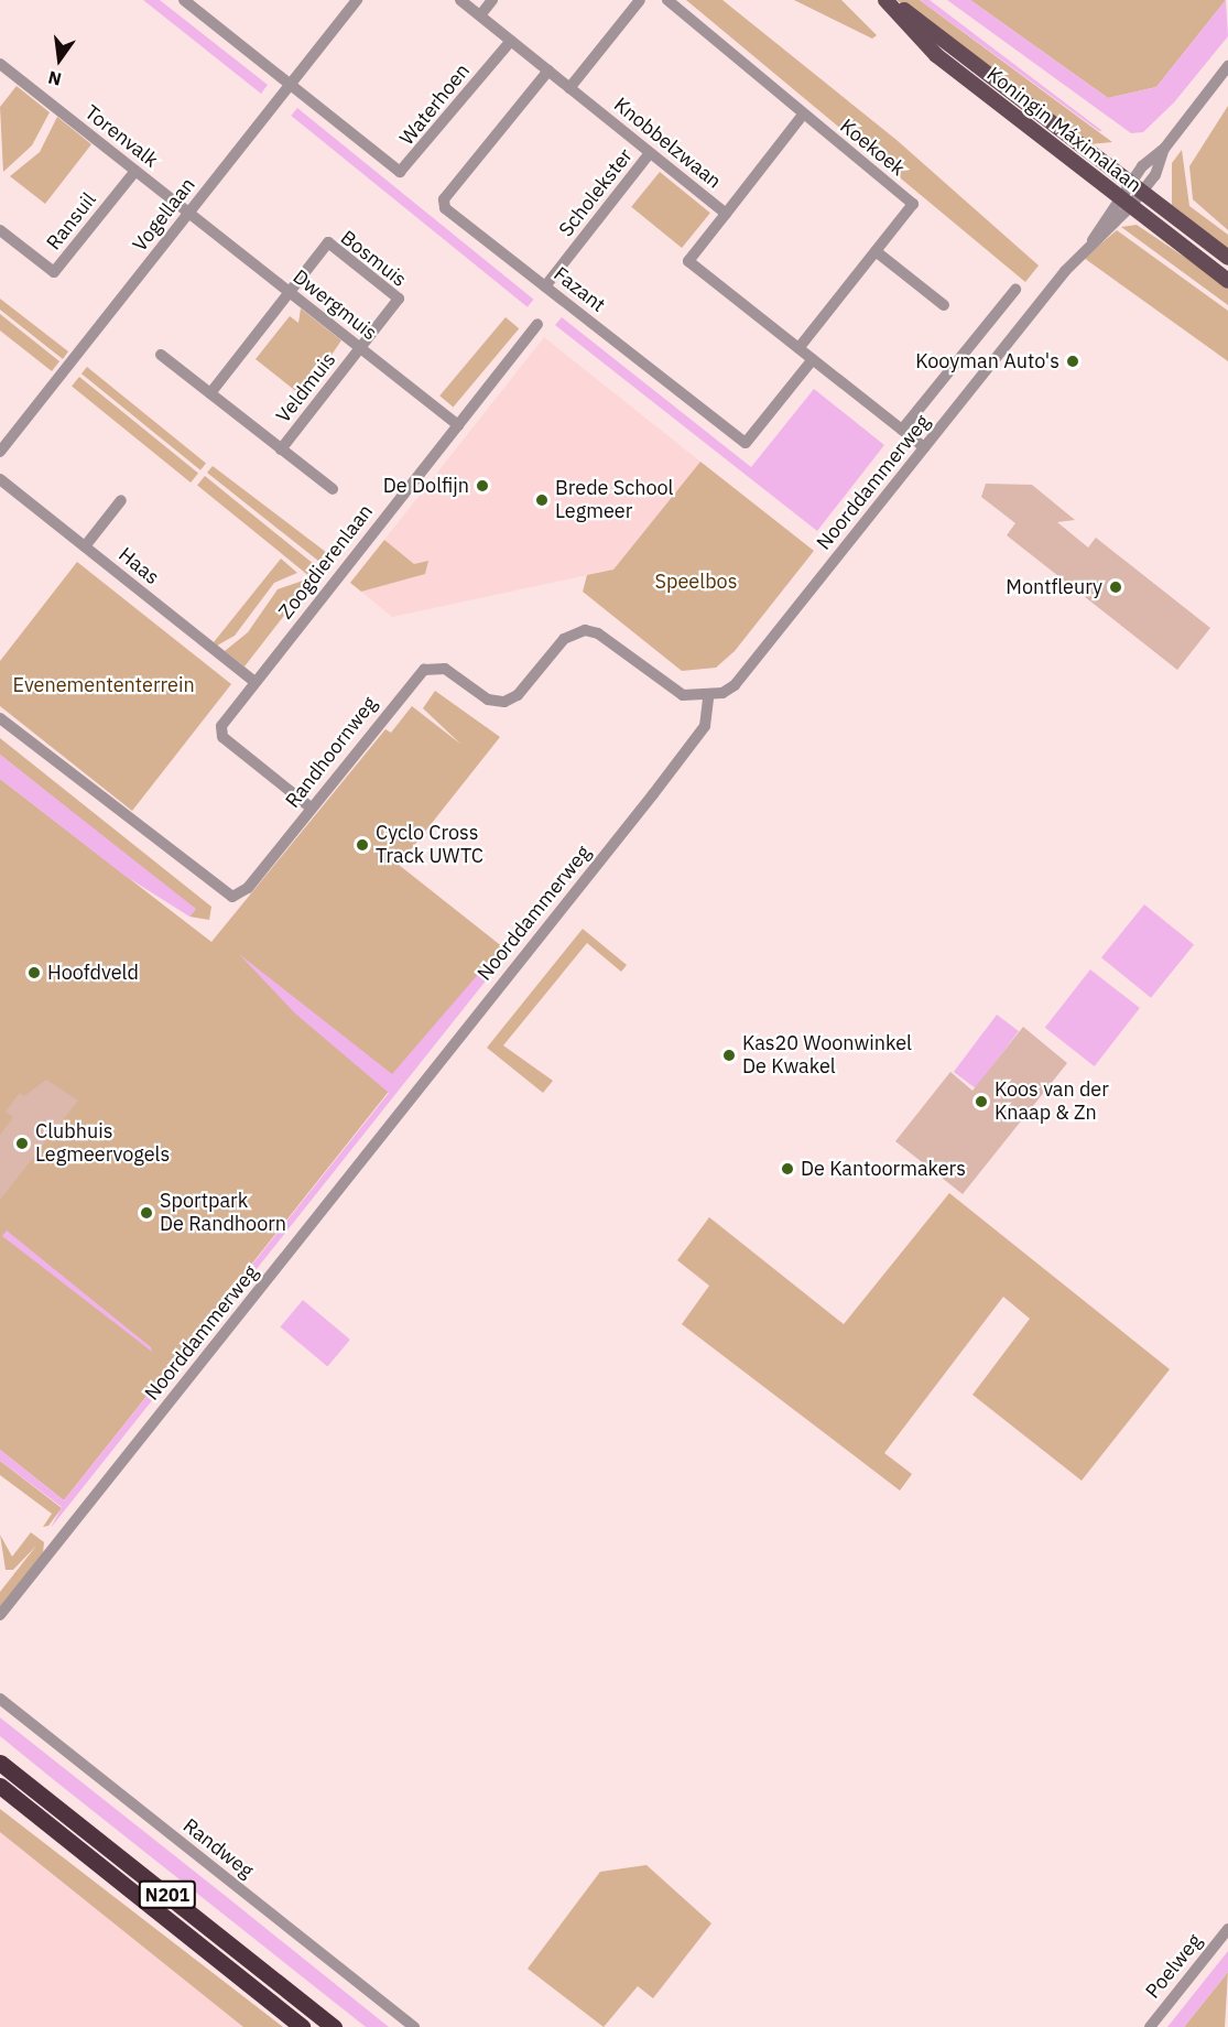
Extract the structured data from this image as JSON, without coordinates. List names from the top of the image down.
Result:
{
  "streets": {
    "highway": ["N201"],
    "main road": ["Koningin Máximalaan"],
    "street": [
      "Waterhoen",
      "Torenvalk",
      "Knobbelzwaan",
      "Koekoek",
      "Scholekster",
      "Vogellaan",
      "Ransuil",
      "Bosmuis",
      "Fazant",
      "Dwergmuis",
      "Veldmuis",
      "Noorddammerweg",
      "Zoogdierenlaan",
      "Haas",
      "Randhoornweg",
      "Randweg",
      "Poelweg"
    ]
  },
  "crossings": [
    ["Waterhoen", "Knobbelzwaan"],
    ["Waterhoen", "Vogellaan"],
    ["Koningin Máximalaan", "Noorddammerweg"],
    ["Torenvalk", "Vogellaan"],
    ["Torenvalk", "Ransuil"],
    ["Torenvalk", "Dwergmuis"],
    ["Knobbelzwaan", "Koekoek"],
    ["Knobbelzwaan", "Scholekster"],
    ["Knobbelzwaan", "Fazant"],
    ["Knobbelzwaan", "Noorddammerweg"],
    ["Scholekster", "Fazant"],
    ["Vogellaan", "Dwergmuis"],
    ["Bosmuis", "Dwergmuis"],
    ["Bosmuis", "Veldmuis"],
    ["Dwergmuis", "Veldmuis"],
    ["Dwergmuis", "Zoogdierenlaan"],
    ["Noorddammerweg", "Randhoornweg"],
    ["Zoogdierenlaan", "Haas"],
    ["Zoogdierenlaan", "Randhoornweg"]
  ],
  "parks": ["Speelbos", "Evenemententerrein"],
  "places": [
    "Kooyman Auto's",
    "De Dolfijn",
    "Brede School Legmeer",
    "Montfleury",
    "Cyclo Cross Track UWTC",
    "Hoofdveld",
    "Kas20 Woonwinkel De Kwakel",
    "Koos van der Knaap & Zn",
    "Clubhuis Legmeervogels",
    "De Kantoormakers",
    "Sportpark De Randhoorn"
  ],
  "north": "bottom"
}
